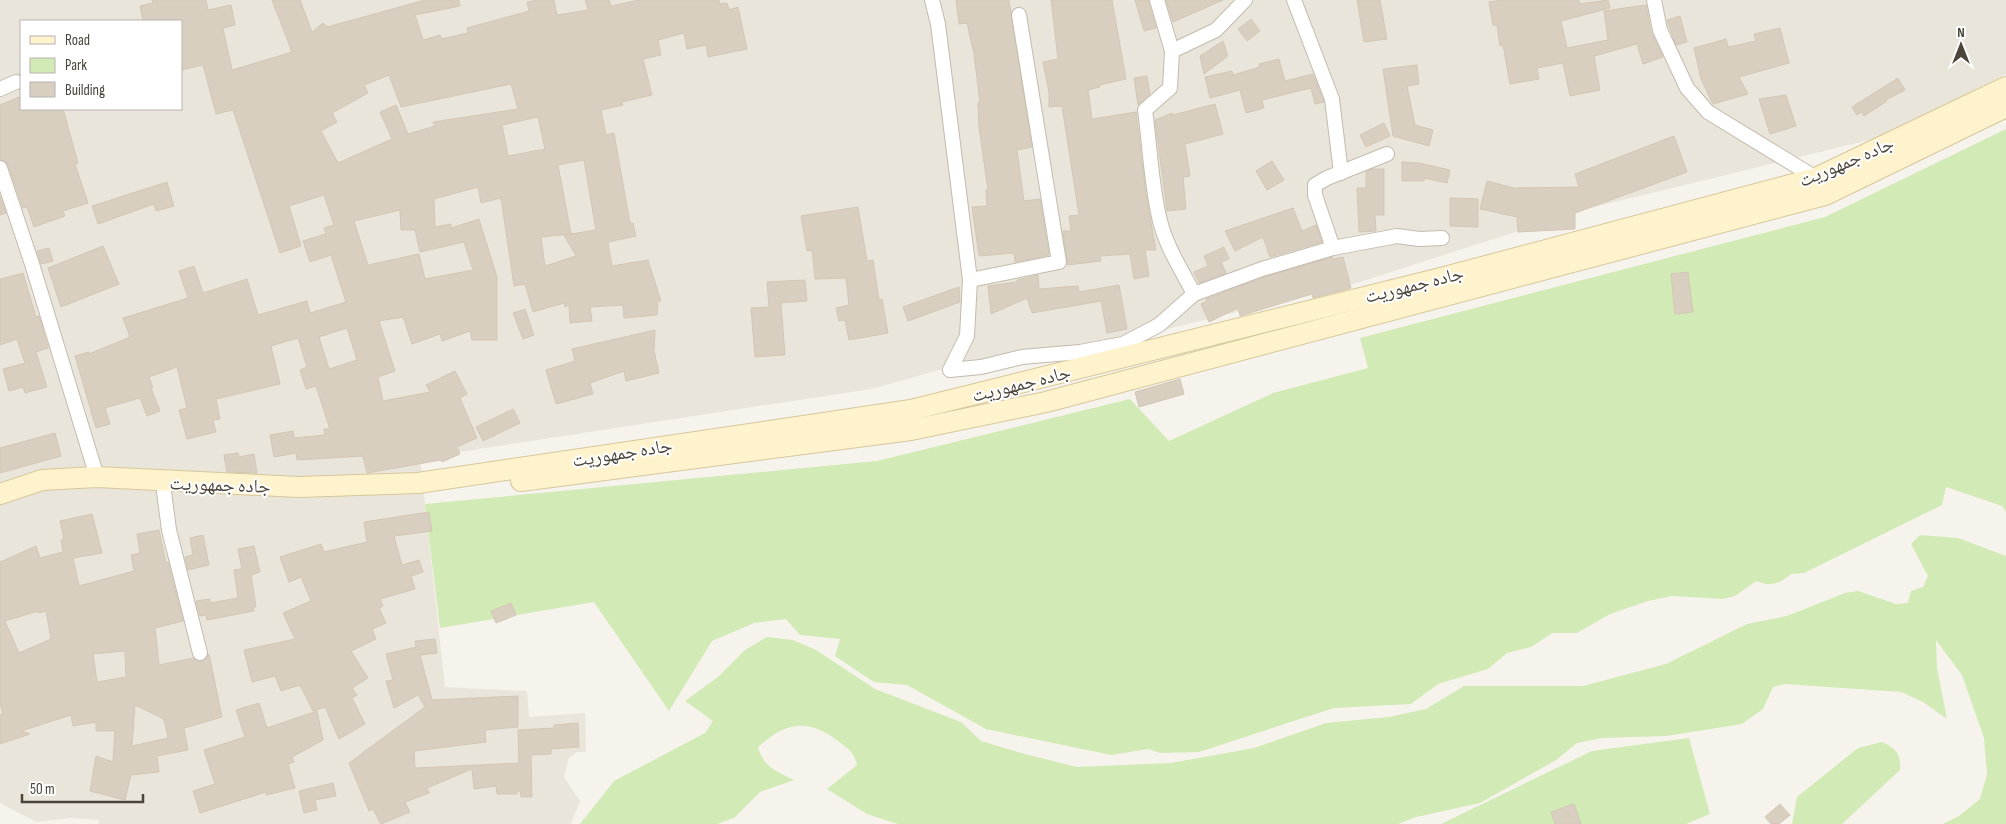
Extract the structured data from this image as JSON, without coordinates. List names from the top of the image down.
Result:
{
  "streets": {
    "main road": ["جاده جمهوریت"]
  },
  "legend": ["Road", "Park", "Building"],
  "scale_bar": "50 m",
  "north": "top"
}
